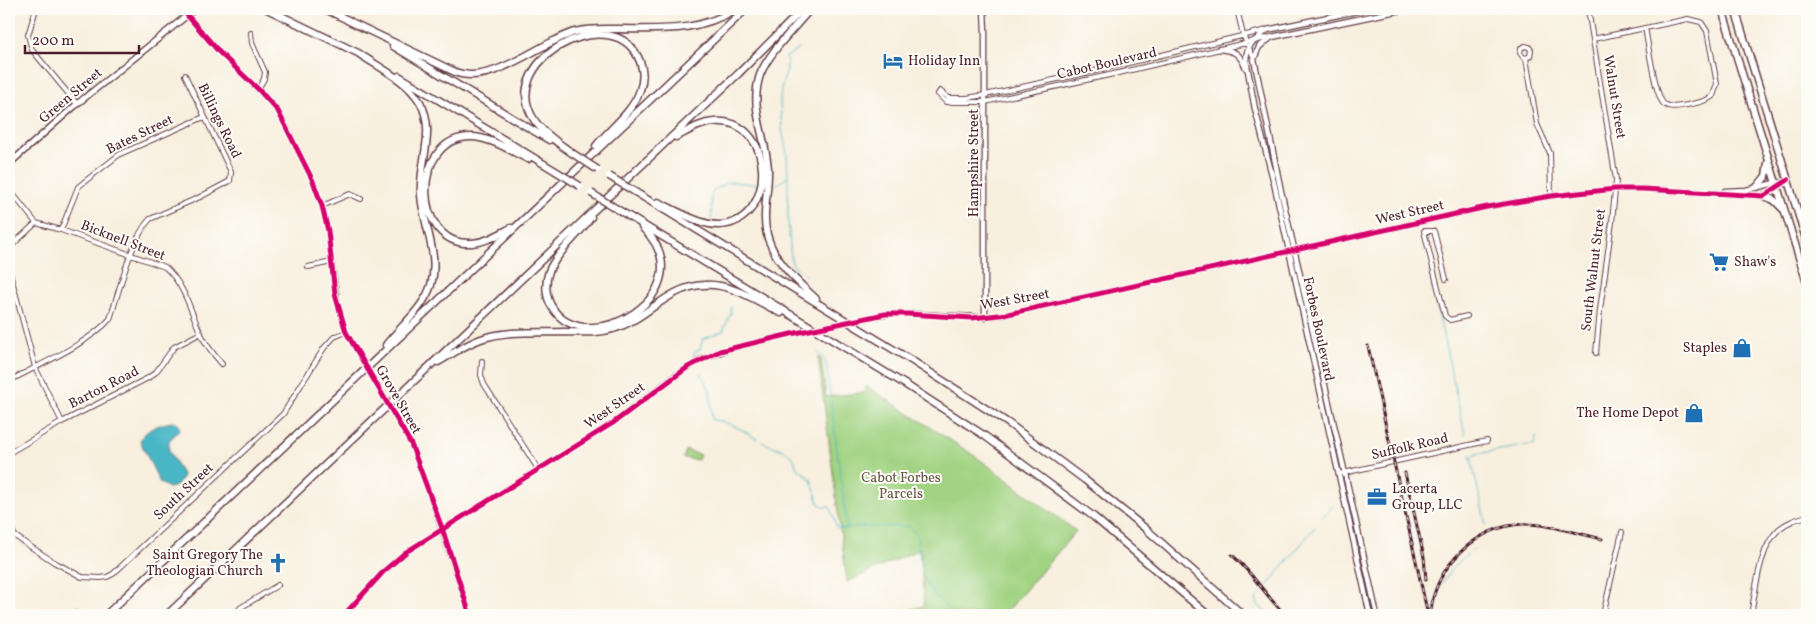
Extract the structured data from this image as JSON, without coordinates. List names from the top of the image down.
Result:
{
  "streets": {
    "main road": ["Green Street"],
    "street": [
      "Cabot Boulevard",
      "Walnut Street",
      "Billings Road",
      "Bates Street",
      "Hampshire Street",
      "West Street",
      "Bicknell Street",
      "South Walnut Street",
      "Forbes Boulevard",
      "Barton Road",
      "Grove Street",
      "Suffolk Road",
      "South Street"
    ]
  },
  "crossings": [
    ["Cabot Boulevard", "Hampshire Street"],
    ["Green Street", "Grove Street"],
    ["Walnut Street", "West Street"],
    ["Walnut Street", "South Walnut Street"],
    ["Billings Road", "Bates Street"],
    ["Billings Road", "Bicknell Street"],
    ["Bates Street", "Bicknell Street"],
    ["Hampshire Street", "West Street"],
    ["West Street", "South Walnut Street"],
    ["West Street", "Forbes Boulevard"],
    ["West Street", "Grove Street"],
    ["Bicknell Street", "Barton Road"],
    ["Forbes Boulevard", "Suffolk Road"],
    ["Grove Street", "South Street"]
  ],
  "parks": ["Cabot Forbes Parcels"],
  "places": {
    "hotel": ["Holiday Inn"],
    "supermarket": ["Shaw's"],
    "shop": ["Staples", "The Home Depot"],
    "office": ["Lacerta Group, LLC"],
    "church": ["Saint Gregory The Theologian Church"]
  },
  "scale_bar": "200 m"
}
